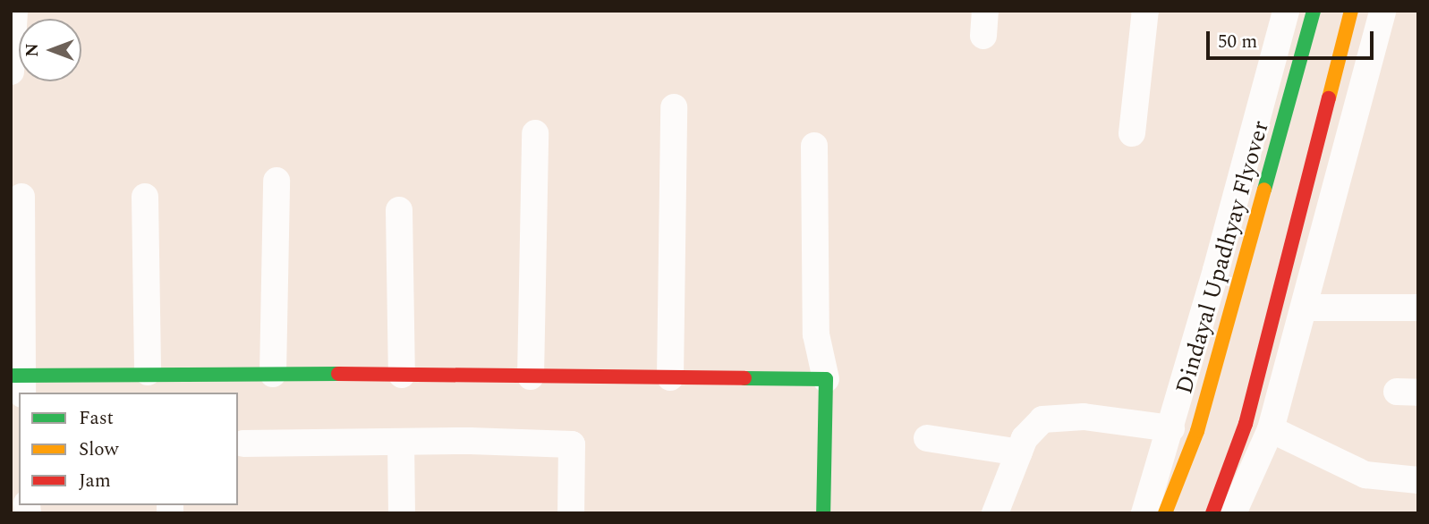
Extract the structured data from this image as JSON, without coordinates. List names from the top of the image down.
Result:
{
  "streets": {
    "main road": ["Dindayal Upadhyay Flyover"]
  },
  "legend": ["Fast", "Slow", "Jam"],
  "scale_bar": "50 m",
  "north": "left"
}
